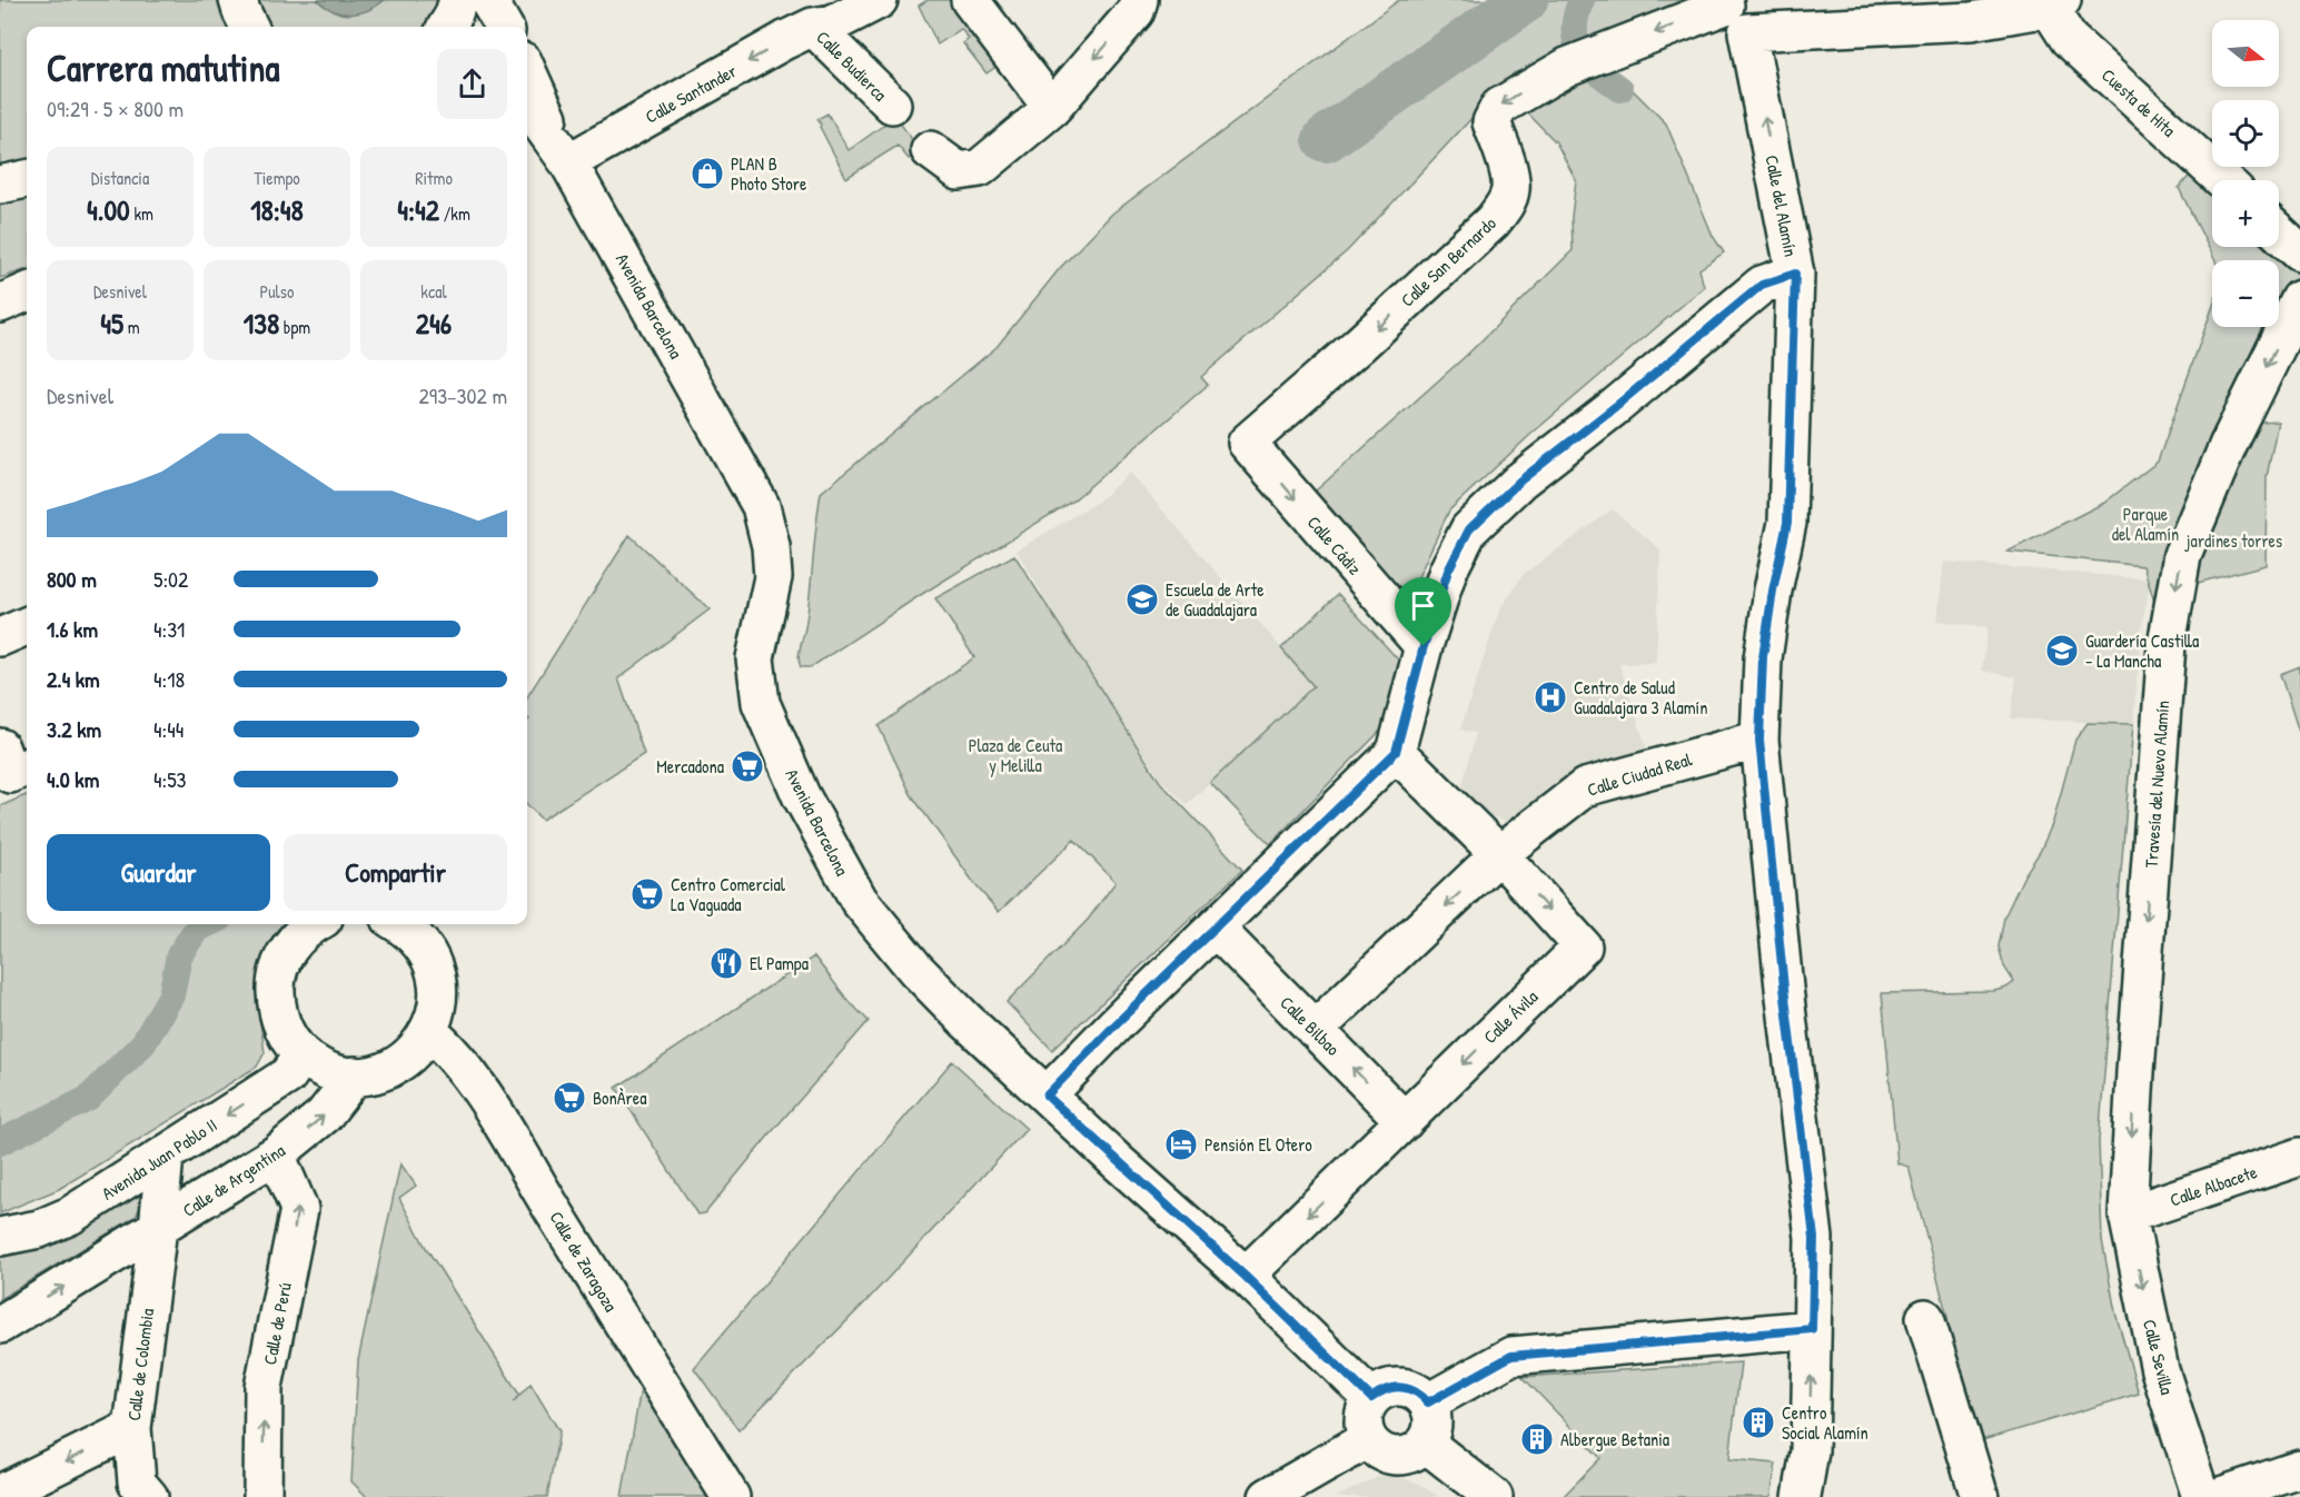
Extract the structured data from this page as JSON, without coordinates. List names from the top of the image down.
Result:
{
  "streets": {
    "street": [
      "Calle Budierca",
      "Calle Santander",
      "Cuesta de Hita",
      "Calle del Alamín",
      "Calle San Bernardo",
      "Avenida Barcelona",
      "Calle Cádiz",
      "Calle Ciudad Real",
      "Travesía del Nuevo Alamín",
      "Calle Ávila",
      "Calle Bilbao",
      "Avenida Juan Pablo II",
      "Calle de Argentina",
      "Calle Albacete",
      "Calle de Zaragoza",
      "Calle de Perú",
      "Calle Sevilla",
      "Calle de Colombia"
    ]
  },
  "crossings": [
    ["Calle Budierca", "Calle Santander"],
    ["Calle Santander", "Avenida Barcelona"],
    ["Cuesta de Hita", "Calle San Bernardo"],
    ["Calle del Alamín", "Calle San Bernardo"],
    ["Calle del Alamín", "Calle Ciudad Real"],
    ["Calle San Bernardo", "Calle Cádiz"],
    ["Avenida Barcelona", "Calle Ávila"],
    ["Calle Ciudad Real", "Calle Ávila"],
    ["Calle Ciudad Real", "Calle Bilbao"],
    ["Travesía del Nuevo Alamín", "Calle Albacete"],
    ["Travesía del Nuevo Alamín", "Calle Sevilla"],
    ["Calle Ávila", "Calle Bilbao"],
    ["Avenida Juan Pablo II", "Calle de Colombia"],
    ["Calle de Argentina", "Calle de Perú"],
    ["Calle de Argentina", "Calle de Colombia"],
    ["Calle Albacete", "Calle Sevilla"]
  ],
  "one_way": [
    "Calle Santander",
    "Calle Cádiz",
    "Travesía del Nuevo Alamín",
    "Calle Bilbao",
    "Avenida Juan Pablo II",
    "Calle de Argentina",
    "Calle de Perú"
  ],
  "parks": ["Parque del Alamín", "jardines torres", "Plaza de Ceuta y Melilla"],
  "places": {
    "shop": ["PLAN B Photo Store"],
    "school or university": ["Escuela de Arte de Guadalajara", "Guardería Castilla - La Mancha"],
    "hospital": ["Centro de Salud Guadalajara 3 Alamín"],
    "supermarket": ["Mercadona", "Centro Comercial La Vaguada", "BonÀrea"],
    "restaurant": ["El Pampa"],
    "hotel": ["Pensión El Otero"],
    "building": ["Centro Social Alamín", "Albergue Betania"]
  },
  "north": "right",
  "page": {
    "map_buttons": ["+", "−"],
    "heading": ["Carrera matutina", "09:29 · 5 × 800 m"],
    "stats": [
      ["Distancia", "4.00 km"],
      ["Tiempo", "18:48"],
      ["Ritmo", "4:42 /km"],
      ["Desnivel", "45 m"],
      ["Pulso", "138 bpm"],
      ["kcal", "246"]
    ],
    "chart": ["Desnivel", "293–302 m"],
    "list": [
      {
        "name": "800 m",
        "note": "5:02"
      },
      {
        "name": "1.6 km",
        "note": "4:31"
      },
      {
        "name": "2.4 km",
        "note": "4:18"
      },
      {
        "name": "3.2 km",
        "note": "4:44"
      },
      {
        "name": "4.0 km",
        "note": "4:53"
      }
    ],
    "buttons": ["Guardar", "Compartir"]
  }
}
